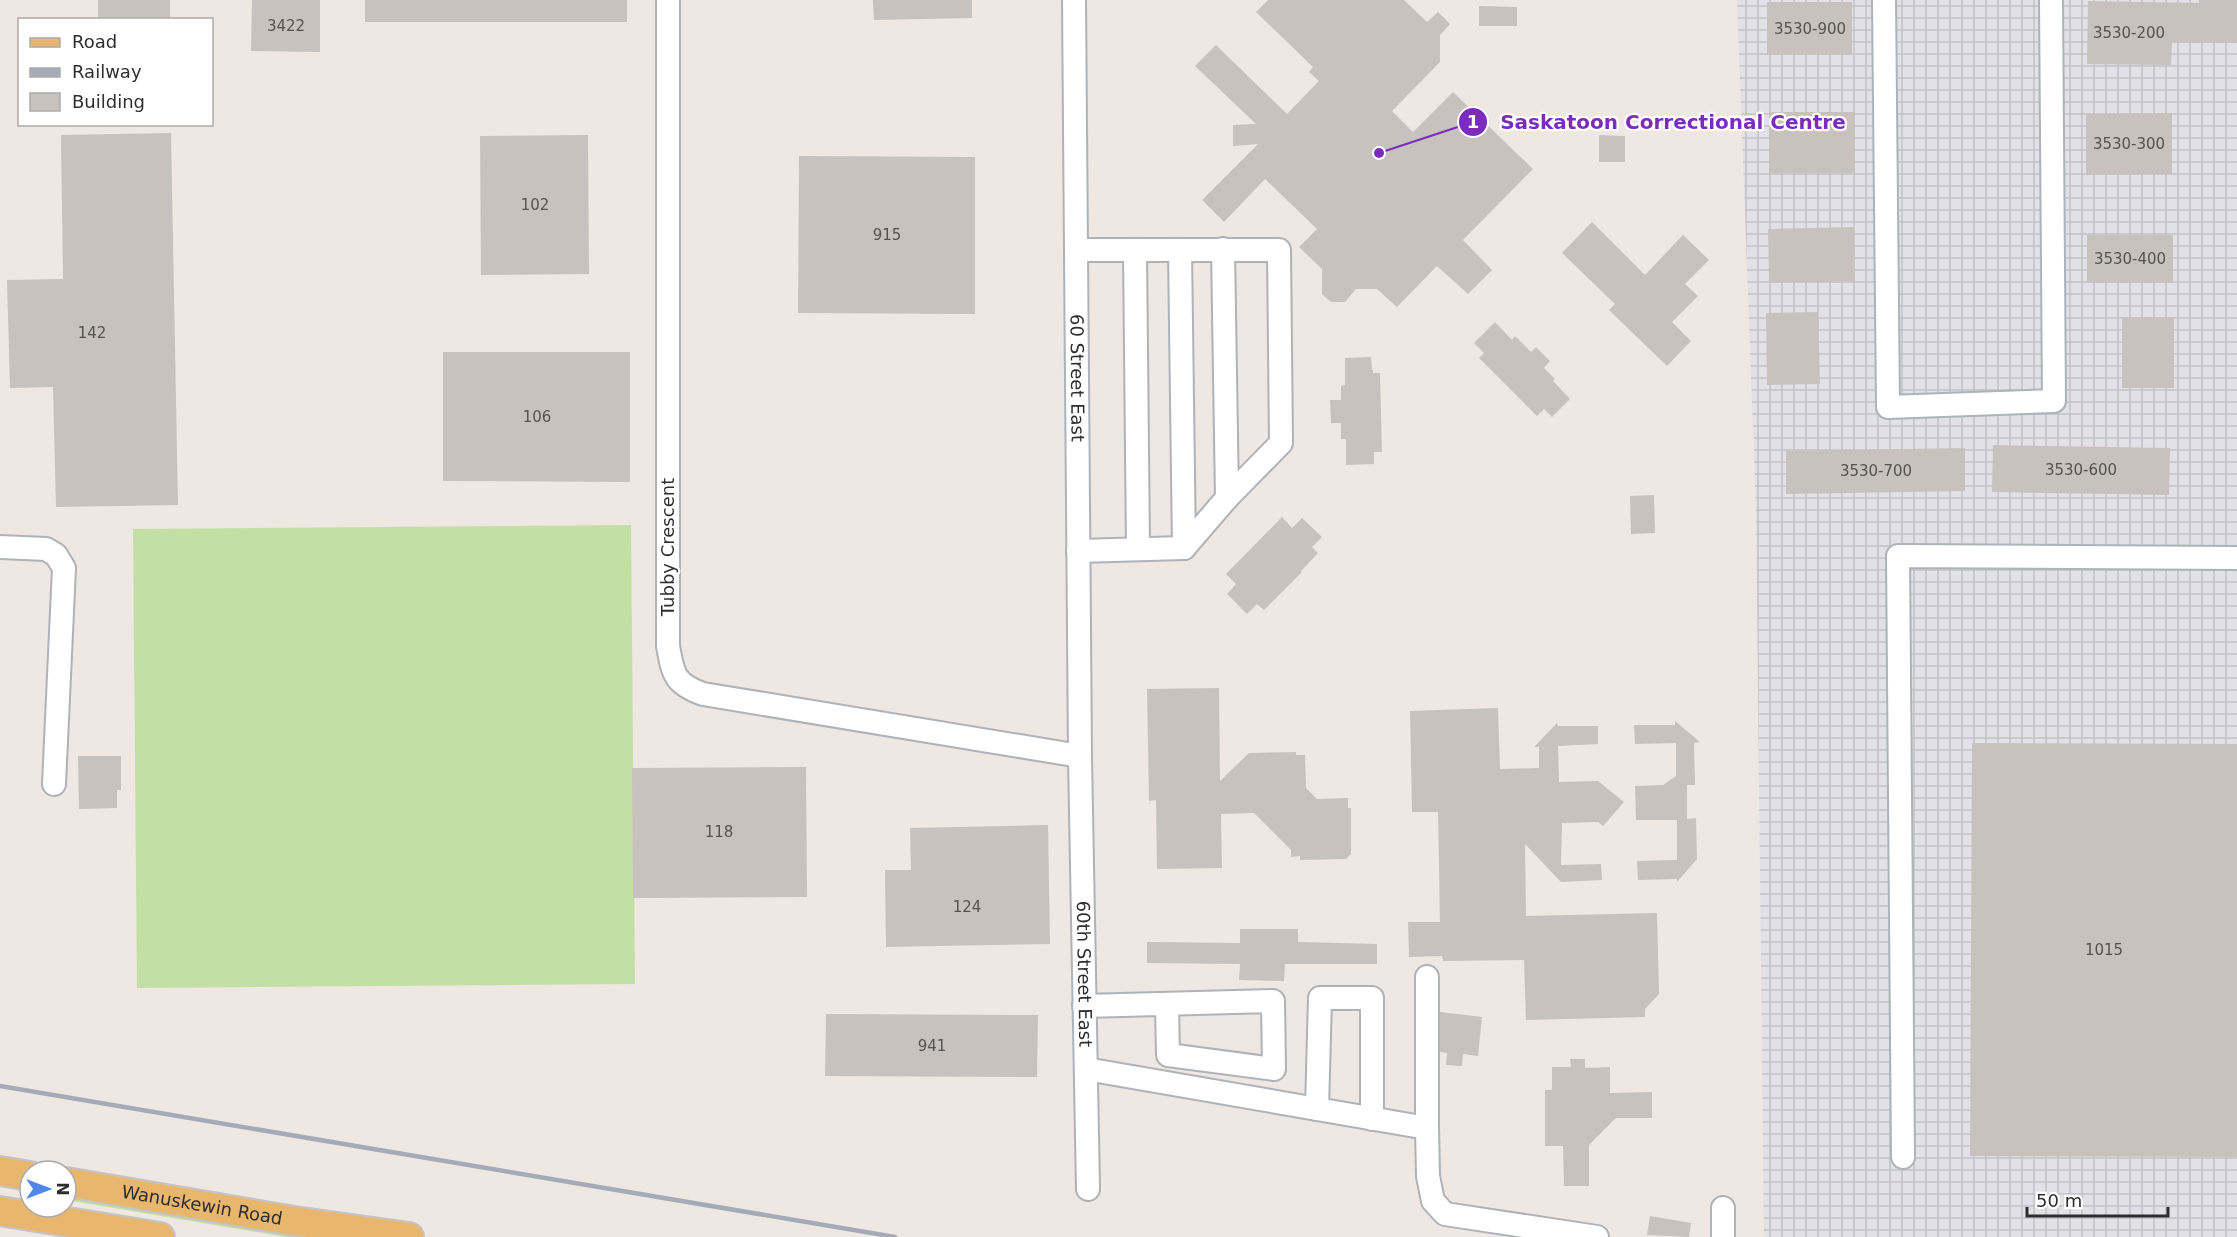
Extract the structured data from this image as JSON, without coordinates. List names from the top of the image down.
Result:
{
  "streets": {
    "main road": ["Wanuskewin Road"],
    "street": ["60 Street East", "Tubby Crescent", "60th Street East"]
  },
  "crossings": [
    ["60 Street East", "Tubby Crescent"],
    ["60 Street East", "60th Street East"],
    ["Tubby Crescent", "60th Street East"]
  ],
  "places": ["Saskatoon Correctional Centre"],
  "house_numbers": [
    "3422",
    "3530-900",
    "3530-200",
    "3530-300",
    "102",
    "915",
    "3530-400",
    "142",
    "106",
    "3530-600",
    "3530-700",
    "118",
    "124",
    "1015",
    "941"
  ],
  "legend": ["Road", "Railway", "Building"],
  "scale_bar": "50 m",
  "north": "right"
}
